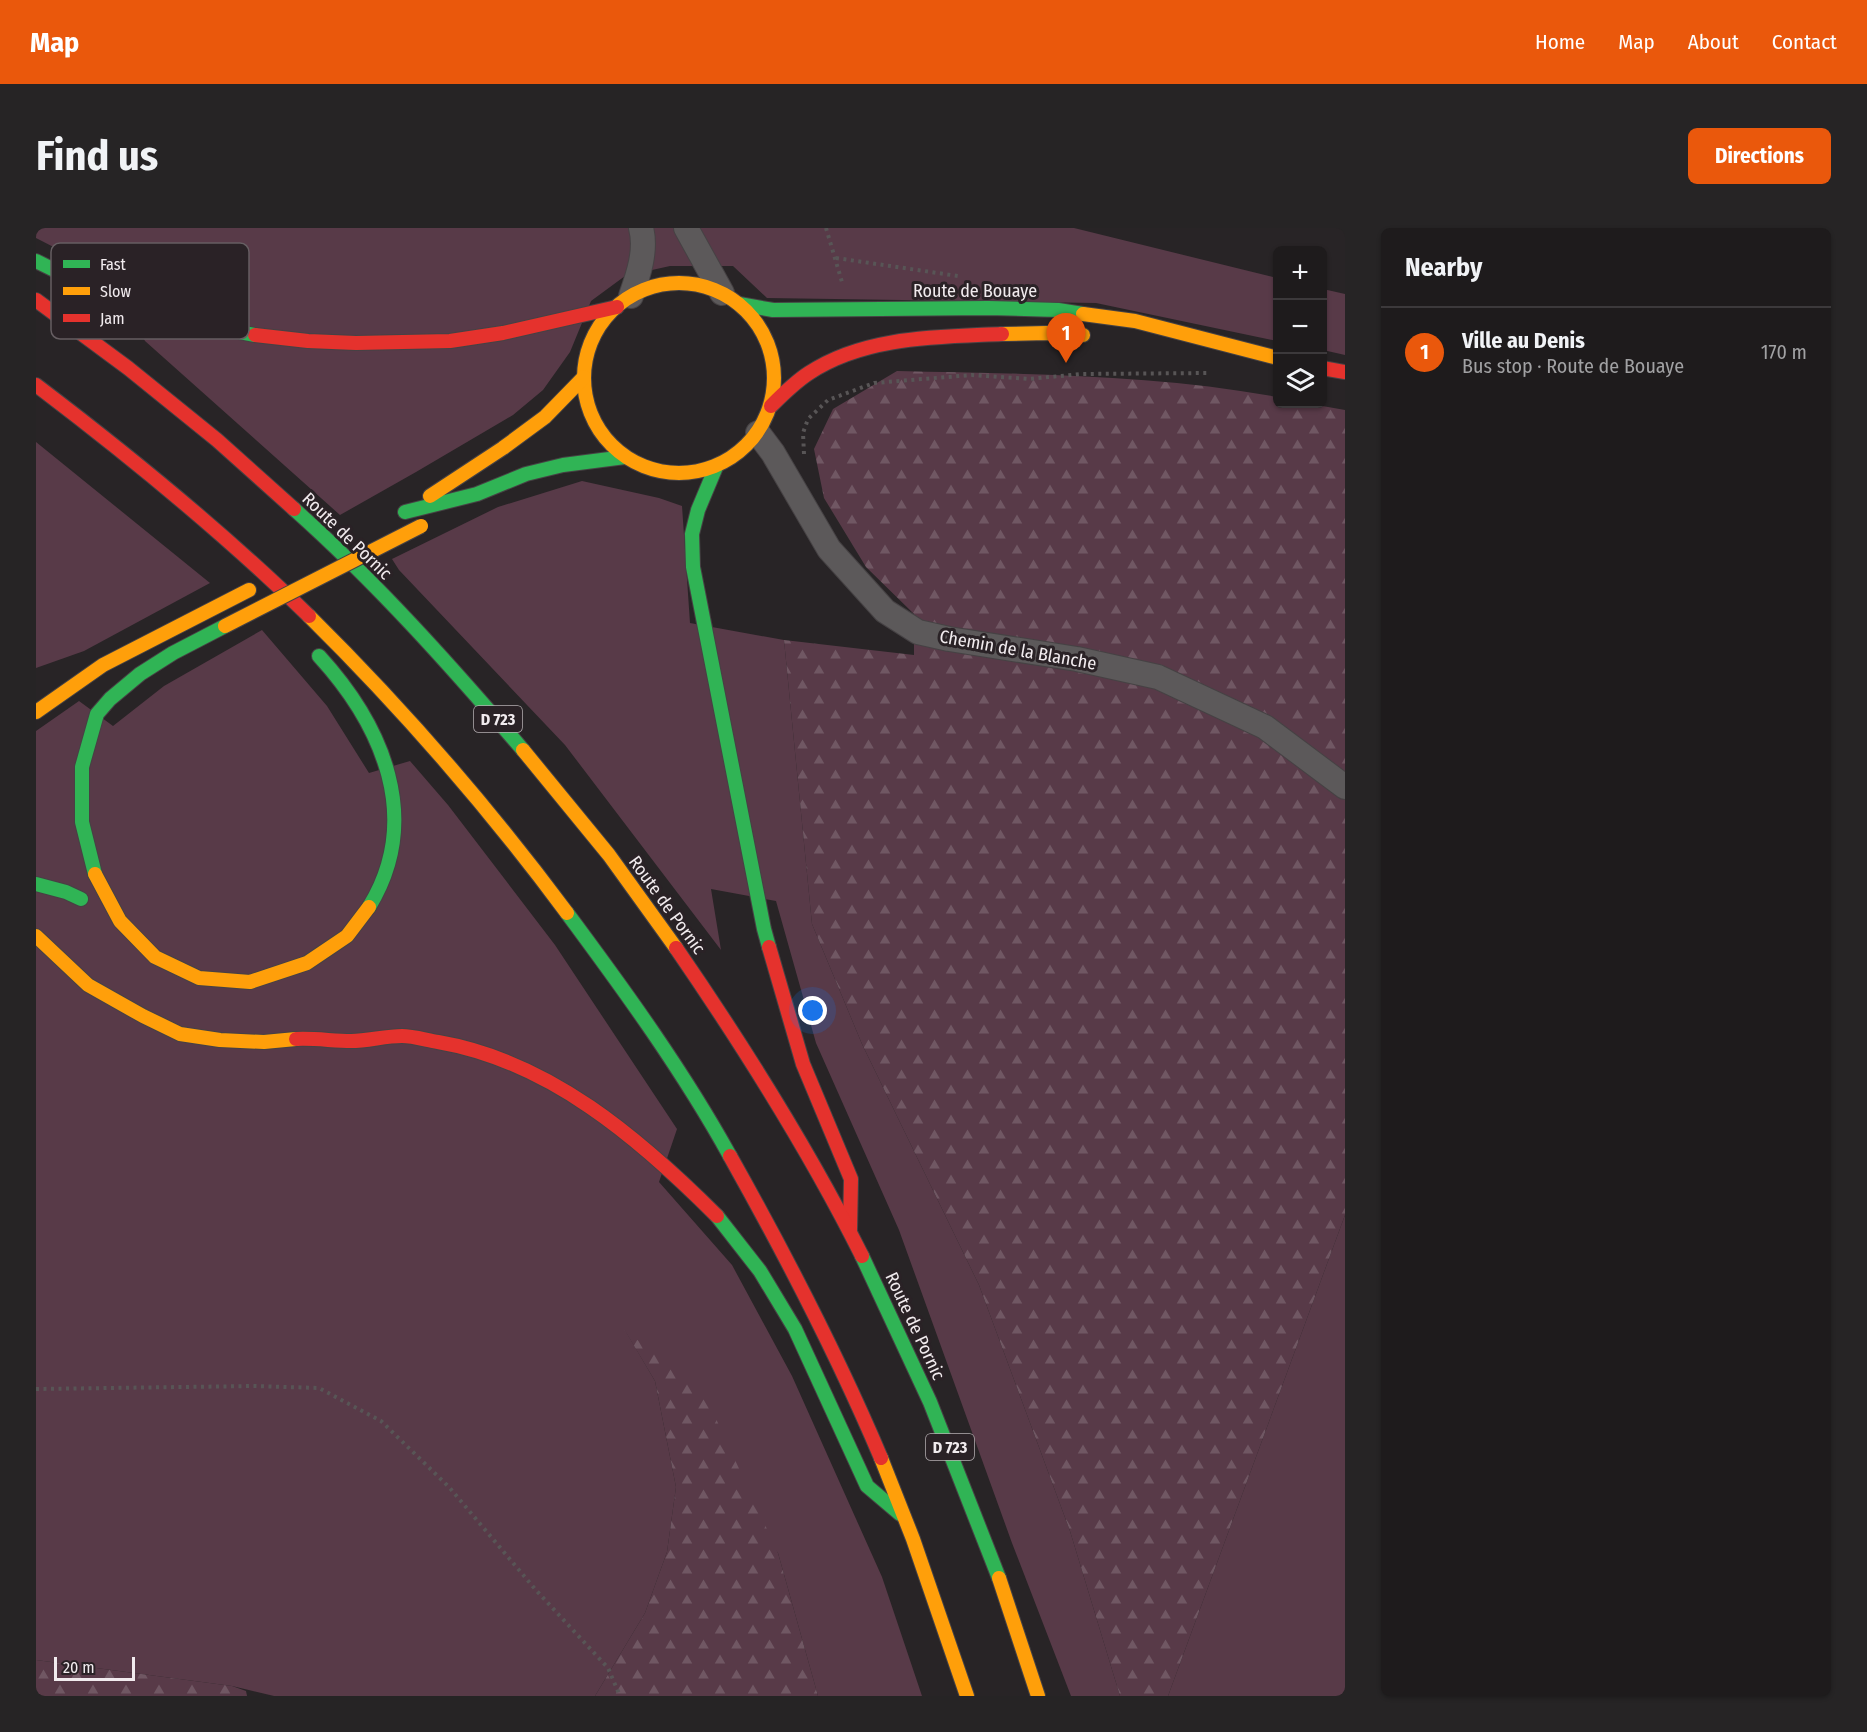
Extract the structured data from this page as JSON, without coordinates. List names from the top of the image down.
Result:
{
  "streets": {
    "main road": ["Route de Bouaye", "Route de Pornic", "D 723"],
    "street": ["Chemin de la Blanche"]
  },
  "crossings": [
    ["Route de Bouaye", "Chemin de la Blanche"]
  ],
  "legend": ["Fast", "Slow", "Jam"],
  "scale_bar": "20 m",
  "page": {
    "header": "Map",
    "nav": [
      "Home",
      "Map",
      "About",
      "Contact"
    ],
    "buttons": "Directions",
    "title": "Find us",
    "heading": "Nearby",
    "map_buttons": ["+", "−"],
    "list": [
      {
        "mark": "1",
        "name": "Ville au Denis",
        "note": "Bus stop · Route de Bouaye",
        "value": "170 m"
      }
    ],
    "pins": "1",
    "scale": "20 m"
  }
}
